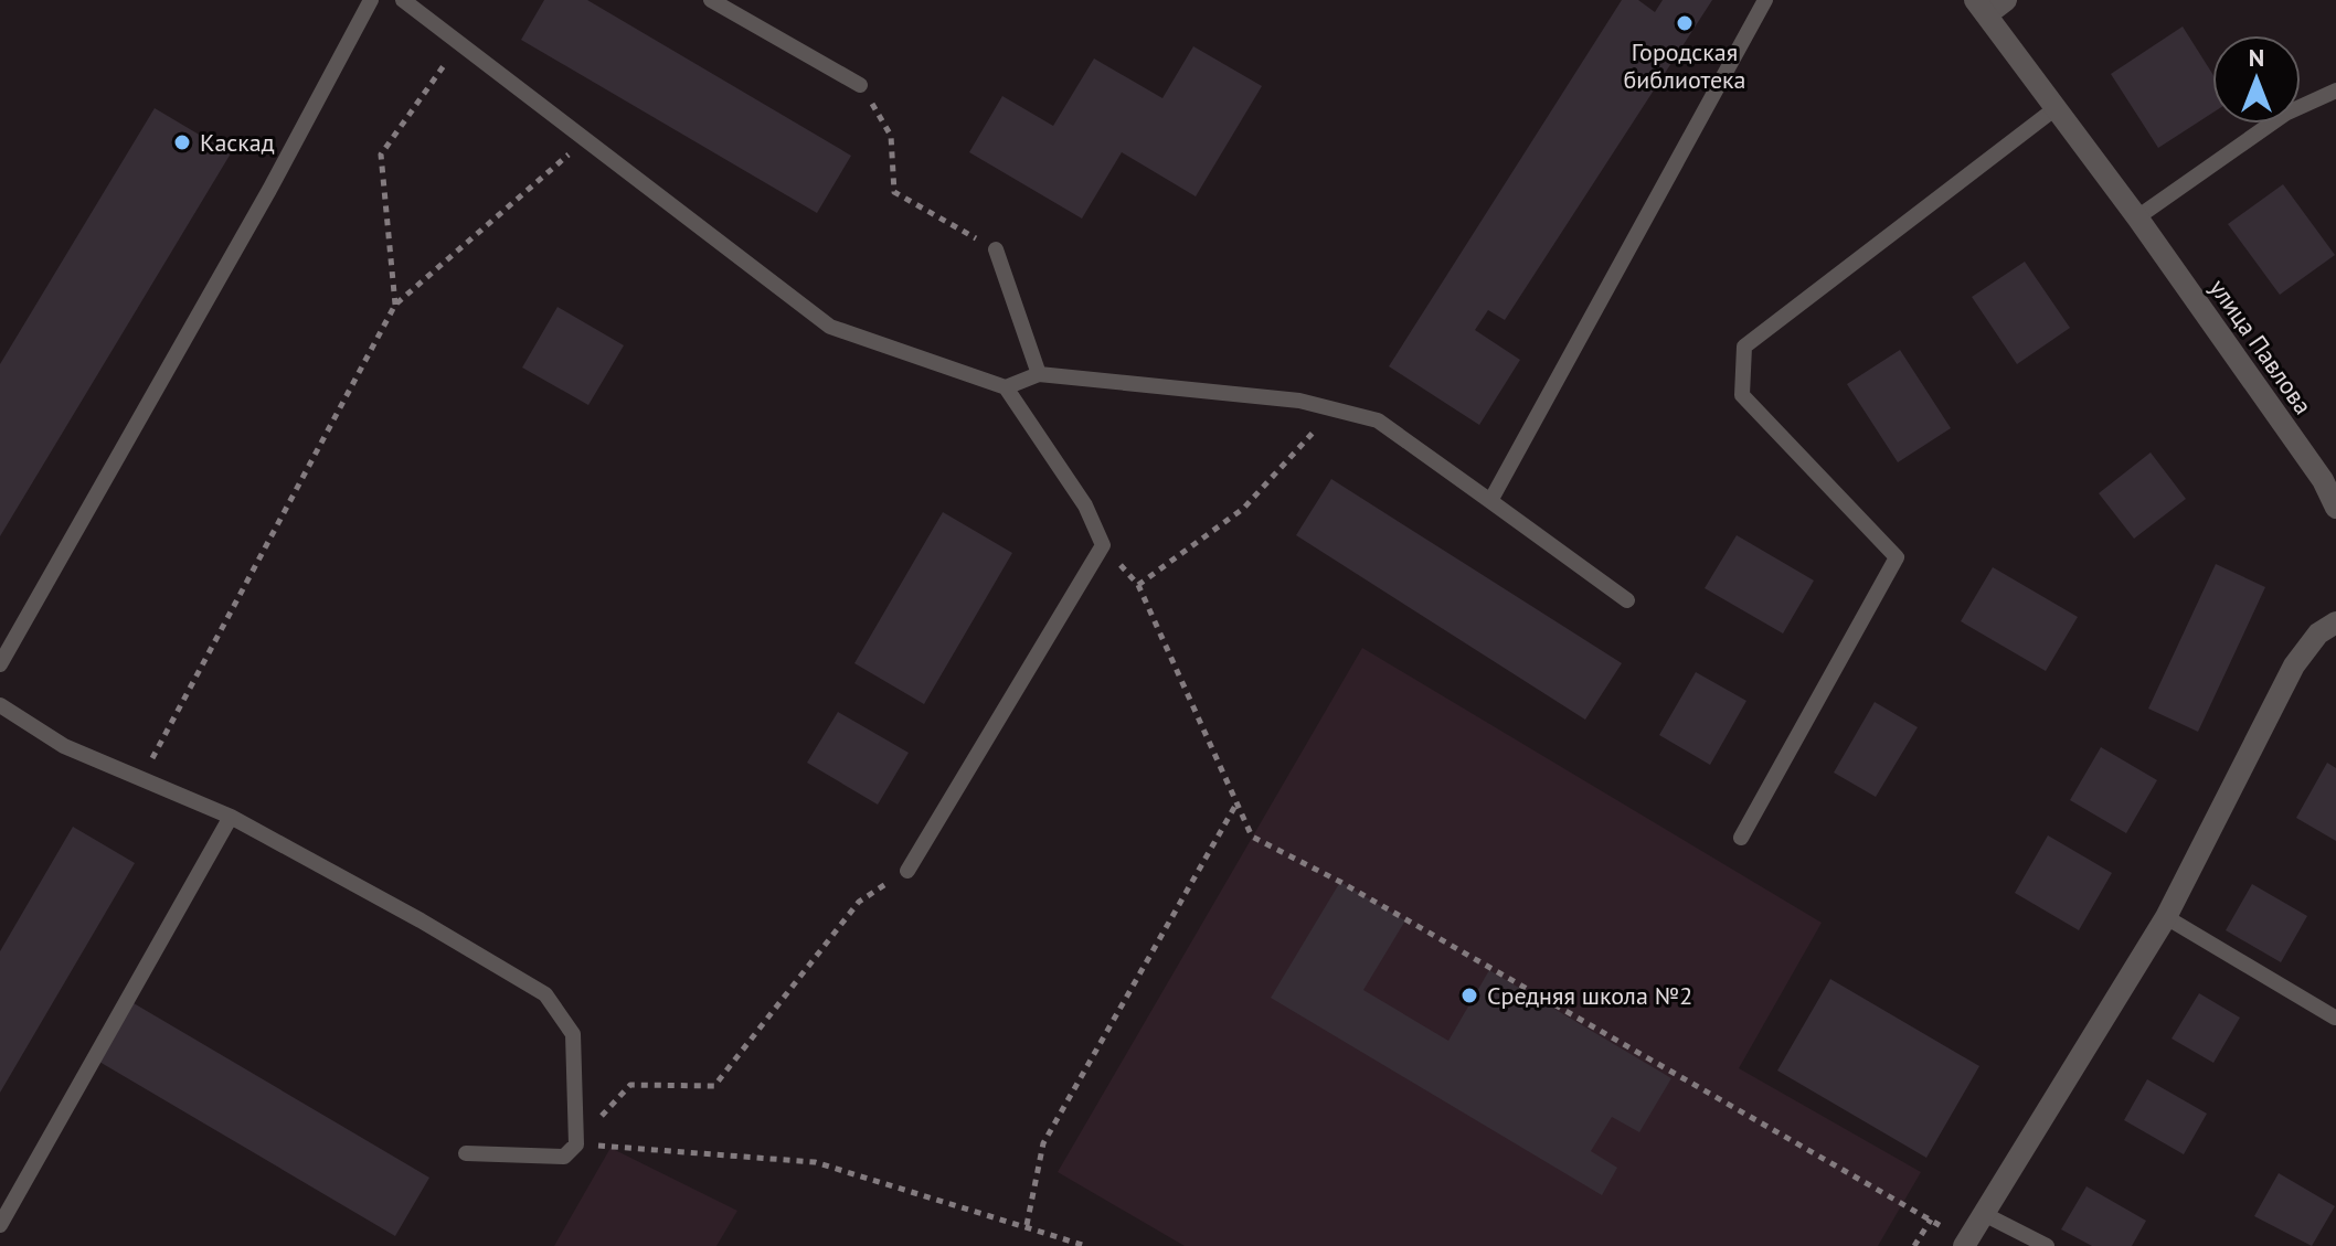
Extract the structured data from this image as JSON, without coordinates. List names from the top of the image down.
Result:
{
  "streets": {
    "street": ["улица Павлова"]
  },
  "places": ["Городская библиотека", "Каскад", "Средняя школа №2"],
  "north": "top"
}
